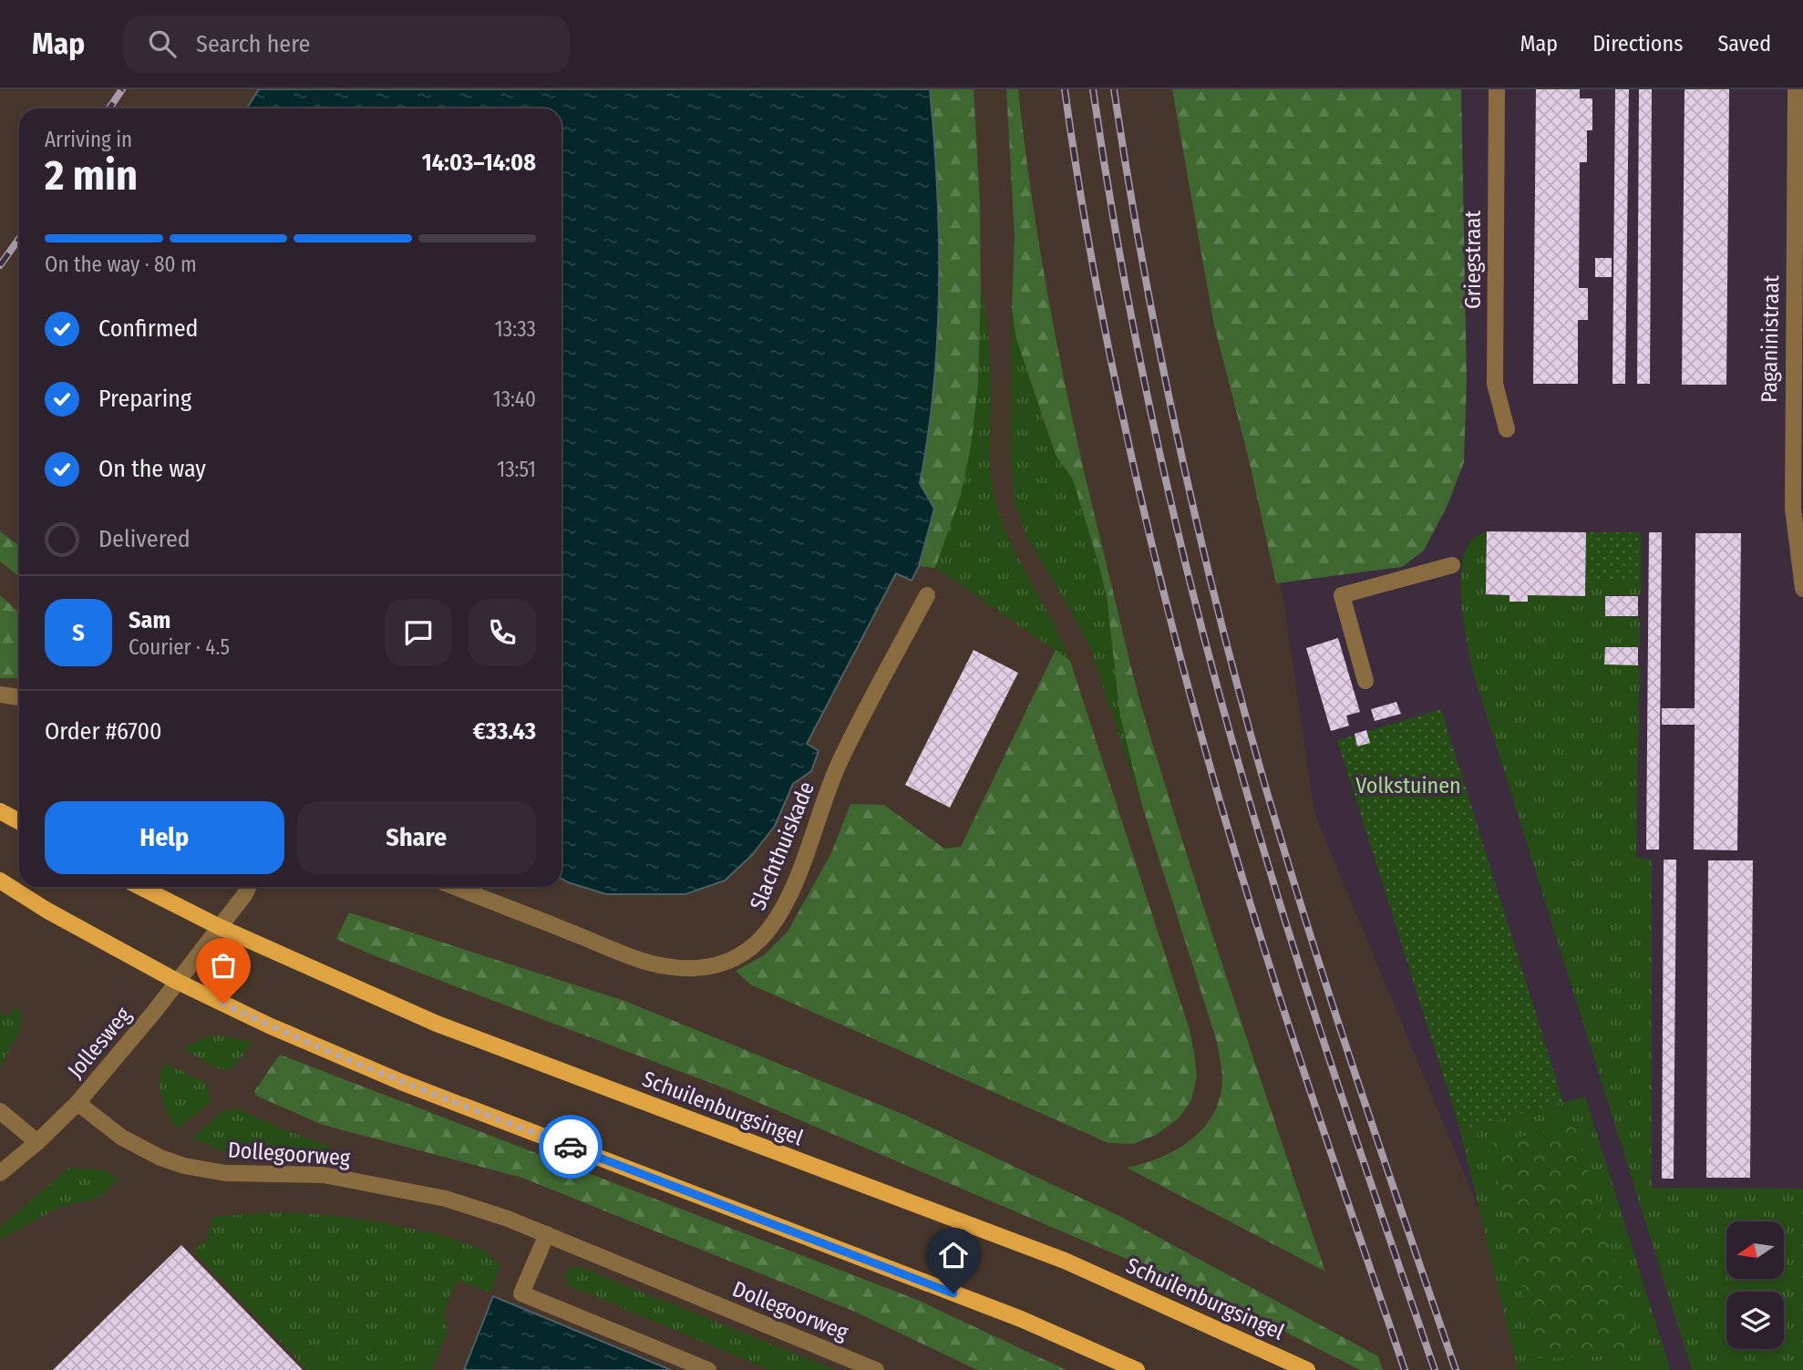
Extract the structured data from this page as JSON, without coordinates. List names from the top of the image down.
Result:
{
  "streets": {
    "main road": ["Schuilenburgsingel"],
    "street": [
      "Griegstraat",
      "Paganinistraat",
      "Slachthuiskade",
      "Jollesweg",
      "Dollegoorweg"
    ]
  },
  "crossings": [
    ["Jollesweg", "Schuilenburgsingel"],
    ["Jollesweg", "Dollegoorweg"]
  ],
  "parks": ["Volkstuinen"],
  "north": "left",
  "page": {
    "header": "Map",
    "search": "Search here",
    "nav": ["Map", "Directions", "Saved"],
    "heading": ["2 min", "Arriving in", "14:03–14:08"],
    "panel": [
      "Sam",
      "Courier · 4.5",
      "Order #6700",
      "€33.43"
    ],
    "bar": "On the way · 80 m",
    "list": [
      ["Confirmed", "13:33"],
      ["Preparing", "13:40"],
      ["On the way", "13:51"],
      "Delivered"
    ],
    "round": "S",
    "buttons": ["Help", "Share"]
  }
}
